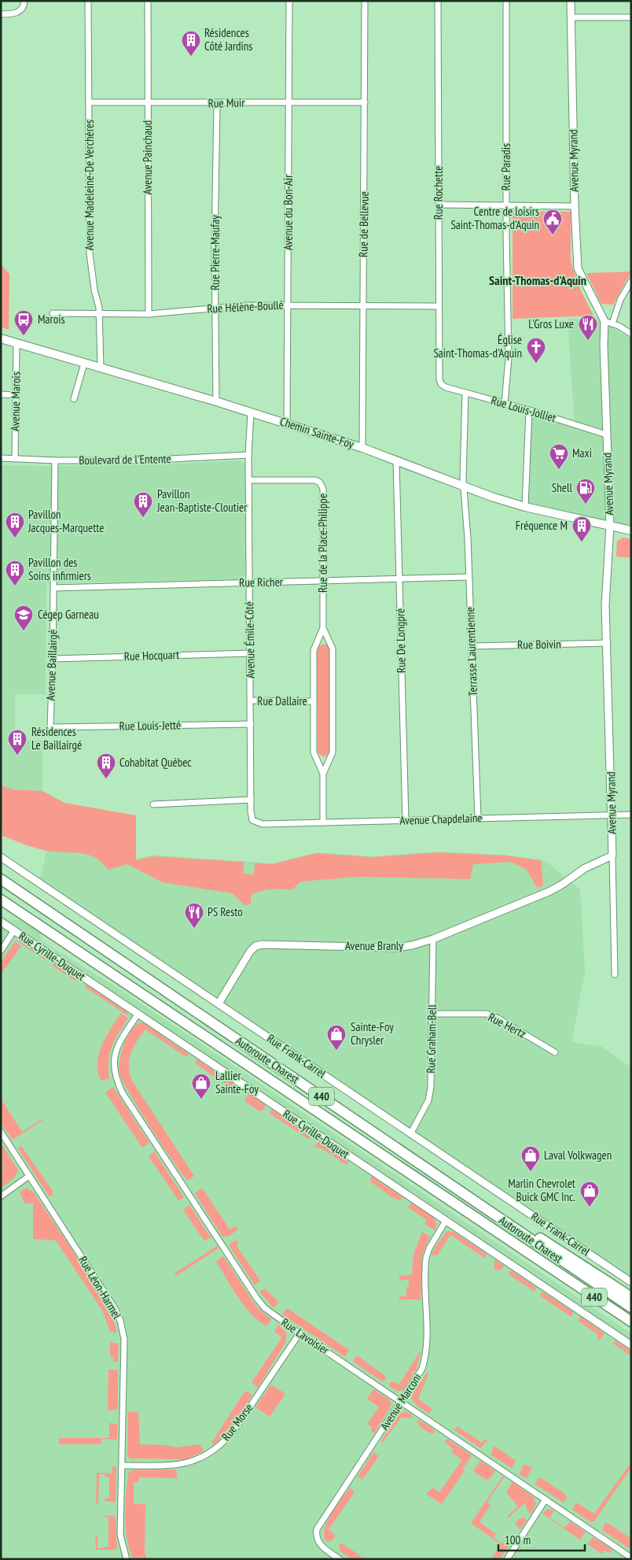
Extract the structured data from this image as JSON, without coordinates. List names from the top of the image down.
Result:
{
  "streets": {
    "highway": ["Autoroute Charest", "440"],
    "main road": ["Chemin Sainte-Foy"],
    "street": [
      "Rue Muir",
      "Avenue Painchaud",
      "Avenue Myrand",
      "Rue Paradis",
      "Avenue Madeleine-De Verchères",
      "Rue Rochette",
      "Avenue du Bon-Air",
      "Rue de Bellevue",
      "Rue Pierre-Maufay",
      "Rue Hélène-Boullé",
      "Avenue Marois",
      "Rue Louis-Jolliet",
      "Boulevard de l'Entente",
      "Rue de la Place-Philippe",
      "Rue Richer",
      "Avenue Émile-Côté",
      "Rue De Longpré",
      "Rue Boivin",
      "Terrasse Laurentienne",
      "Rue Hocquart",
      "Avenue Baillairgé",
      "Rue Dallaire",
      "Rue Louis-Jetté",
      "Avenue Chapdelaine",
      "Avenue Branly",
      "Rue Cyrille-Duquet",
      "Rue Hertz",
      "Rue Graham-Bell",
      "Rue Frank-Carrel",
      "Rue Léon-Harmel",
      "Rue Lavoisier",
      "Avenue Marconi",
      "Rue Morse"
    ]
  },
  "crossings": [
    ["Rue Muir", "Avenue Painchaud"],
    ["Rue Muir", "Avenue Madeleine-De Verchères"],
    ["Rue Muir", "Avenue du Bon-Air"],
    ["Rue Muir", "Rue de Bellevue"],
    ["Rue Muir", "Rue Pierre-Maufay"],
    ["Avenue Painchaud", "Rue Hélène-Boullé"],
    ["Avenue Myrand", "Rue Louis-Jolliet"],
    ["Avenue Myrand", "Chemin Sainte-Foy"],
    ["Avenue Myrand", "Rue Boivin"],
    ["Avenue Myrand", "Avenue Chapdelaine"],
    ["Avenue Myrand", "Avenue Branly"],
    ["Rue Paradis", "Rue Louis-Jolliet"],
    ["Avenue Madeleine-De Verchères", "Rue Hélène-Boullé"],
    ["Avenue Madeleine-De Verchères", "Chemin Sainte-Foy"],
    ["Rue Rochette", "Rue Hélène-Boullé"],
    ["Rue Rochette", "Rue Louis-Jolliet"],
    ["Avenue du Bon-Air", "Rue Hélène-Boullé"],
    ["Avenue du Bon-Air", "Chemin Sainte-Foy"],
    ["Rue de Bellevue", "Rue Hélène-Boullé"],
    ["Rue de Bellevue", "Chemin Sainte-Foy"],
    ["Rue Pierre-Maufay", "Rue Hélène-Boullé"],
    ["Rue Pierre-Maufay", "Chemin Sainte-Foy"],
    ["Avenue Marois", "Chemin Sainte-Foy"],
    ["Avenue Marois", "Boulevard de l'Entente"],
    ["Chemin Sainte-Foy", "Avenue Émile-Côté"],
    ["Chemin Sainte-Foy", "Rue De Longpré"],
    ["Chemin Sainte-Foy", "Terrasse Laurentienne"],
    ["Boulevard de l'Entente", "Avenue Émile-Côté"],
    ["Boulevard de l'Entente", "Avenue Baillairgé"],
    ["Rue de la Place-Philippe", "Rue Richer"],
    ["Rue de la Place-Philippe", "Avenue Émile-Côté"],
    ["Rue de la Place-Philippe", "Rue Dallaire"],
    ["Rue de la Place-Philippe", "Avenue Chapdelaine"],
    ["Rue Richer", "Avenue Émile-Côté"],
    ["Rue Richer", "Rue De Longpré"],
    ["Rue Richer", "Terrasse Laurentienne"],
    ["Rue Richer", "Avenue Baillairgé"],
    ["Avenue Émile-Côté", "Rue Hocquart"],
    ["Avenue Émile-Côté", "Rue Dallaire"],
    ["Avenue Émile-Côté", "Rue Louis-Jetté"],
    ["Avenue Émile-Côté", "Avenue Chapdelaine"],
    ["Rue De Longpré", "Avenue Chapdelaine"],
    ["Rue Boivin", "Terrasse Laurentienne"],
    ["Terrasse Laurentienne", "Avenue Chapdelaine"],
    ["Rue Hocquart", "Avenue Baillairgé"],
    ["Avenue Baillairgé", "Rue Louis-Jetté"],
    ["Avenue Branly", "Rue Graham-Bell"],
    ["Avenue Branly", "Rue Frank-Carrel"],
    ["Rue Cyrille-Duquet", "Rue Lavoisier"],
    ["Rue Cyrille-Duquet", "Avenue Marconi"],
    ["Rue Hertz", "Rue Graham-Bell"],
    ["Rue Graham-Bell", "Rue Frank-Carrel"],
    ["Rue Léon-Harmel", "Rue Morse"],
    ["Rue Lavoisier", "Avenue Marconi"],
    ["Rue Lavoisier", "Rue Morse"]
  ],
  "districts": ["Saint-Thomas-d'Aquin"],
  "places": {
    "building": [
      "Résidences Côté Jardins",
      "Pavillon Jean-Baptiste-Cloutier",
      "Pavillon Jacques-Marquette",
      "Fréquence M",
      "Pavillon des Soins infirmiers",
      "Résidences Le Baillairgé",
      "Cohabitat Québec"
    ],
    "public building": ["Centre de loisirs Saint-Thomas-d'Aquin"],
    "bus stop": ["Marois"],
    "restaurant": ["L'Gros Luxe", "PS Resto"],
    "church": ["Église Saint-Thomas-d'Aquin"],
    "supermarket": ["Maxi"],
    "fuel station": ["Shell"],
    "school or university": ["Cégep Garneau"],
    "shop": [
      "Sainte-Foy Chrysler",
      "Lallier Sainte-Foy",
      "Laval Volkwagen",
      "Marlin Chevrolet Buick GMC Inc."
    ]
  },
  "scale_bar": "100 m"
}
